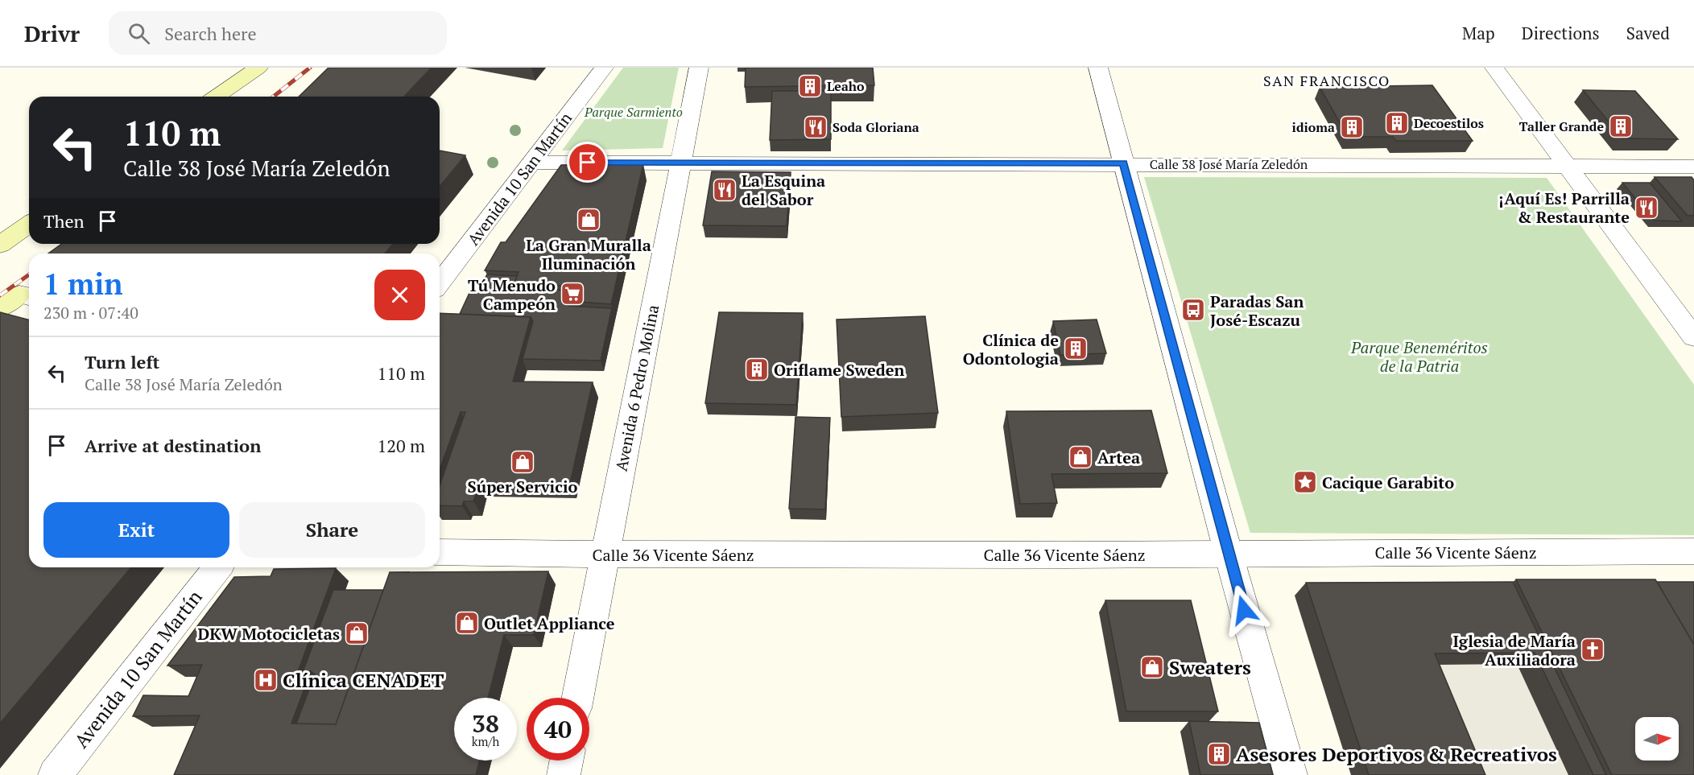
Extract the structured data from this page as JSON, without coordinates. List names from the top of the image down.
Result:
{
  "streets": {
    "street": [
      "Calle 38 José María Zeledón",
      "Avenida 10 San Martín",
      "Avenida 6 Pedro Molina",
      "Calle 36 Vicente Sáenz"
    ]
  },
  "crossings": [
    ["Calle 38 José María Zeledón", "Avenida 10 San Martín"],
    ["Calle 38 José María Zeledón", "Avenida 6 Pedro Molina"],
    ["Avenida 6 Pedro Molina", "Calle 36 Vicente Sáenz"]
  ],
  "districts": ["SAN FRANCISCO"],
  "parks": ["Parque Sarmiento", "Parque Beneméritos de la Patria"],
  "places": {
    "building": [
      "Leaho",
      "Decoestilos",
      "Taller Grande",
      "idioma",
      "Clínica de Odontologia",
      "Oriflame Sweden",
      "Asesores Deportivos & Recreativos"
    ],
    "restaurant": ["Soda Gloriana", "La Esquina del Sabor", "¡Aquí Es! Parrilla & Restaurante"],
    "shop": [
      "La Gran Muralla Iluminación",
      "Artea",
      "Súper Servicio",
      "Outlet Appliance",
      "DKW Motocicletas",
      "Sweaters"
    ],
    "supermarket": ["Tú Menudo Campeón"],
    "bus stop": ["Paradas San José-Escazu"],
    "place": ["Cacique Garabito"],
    "church": ["Iglesia de María Auxiliadora"],
    "hospital": ["Clínica CENADET"]
  },
  "north": "right",
  "page": {
    "header": "Drivr",
    "search": "Search here",
    "nav": ["Map", "Directions", "Saved"],
    "turn": ["110 m", "Calle 38 José María Zeledón"],
    "then": "Then",
    "heading": ["1 min", "230 m · 07:40"],
    "list": [
      {
        "name": "Turn left",
        "note": "Calle 38 José María Zeledón",
        "value": "110 m"
      },
      {
        "name": "Arrive at destination",
        "value": "120 m"
      }
    ],
    "buttons": ["Exit", "Share"],
    "speed": "38 km/h",
    "limit": "40"
  }
}
